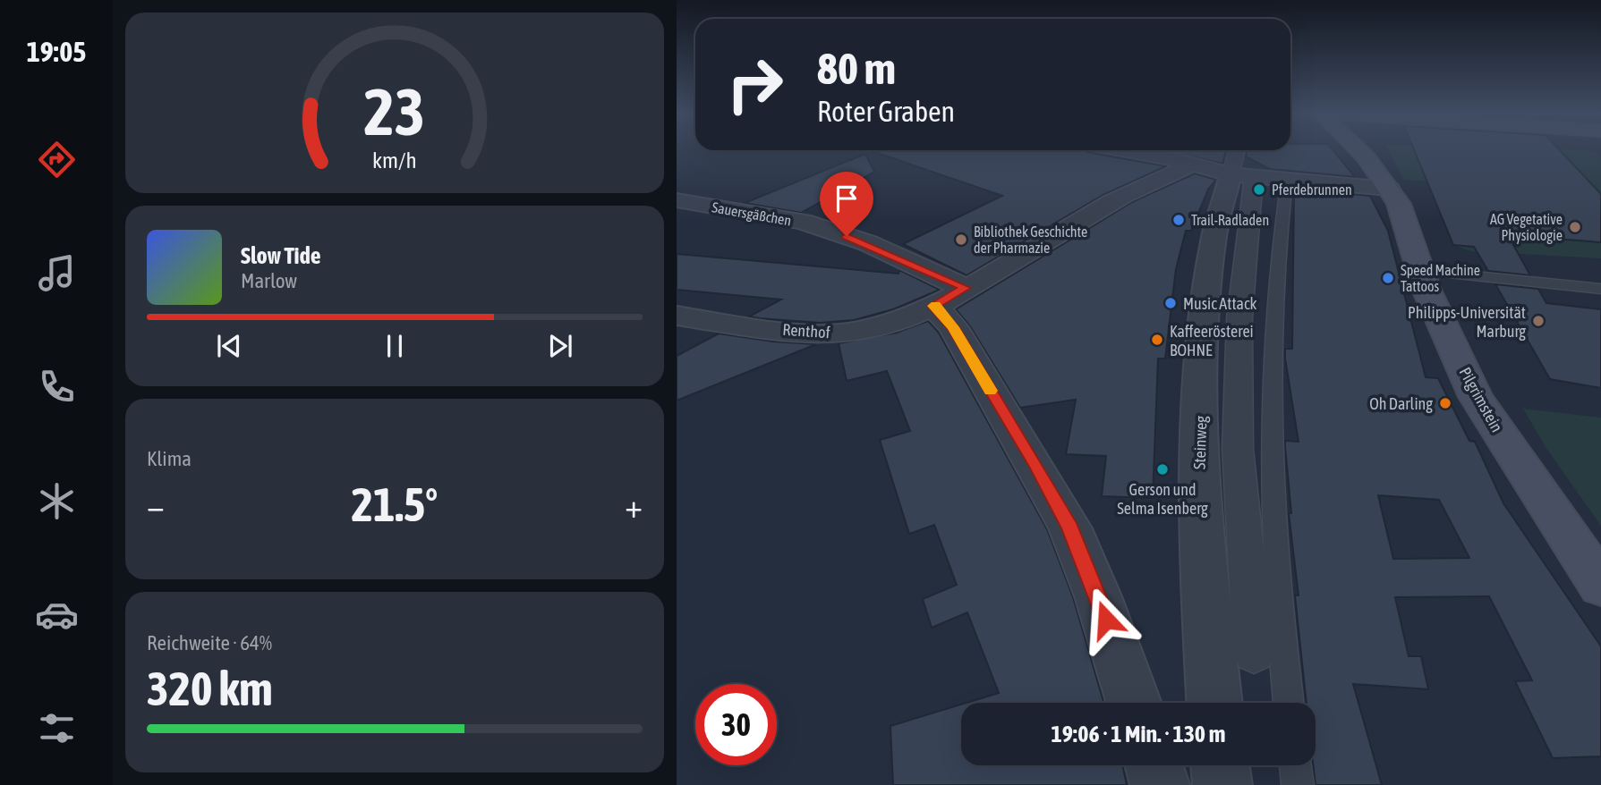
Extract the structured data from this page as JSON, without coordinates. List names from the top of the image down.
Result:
{
  "streets": {
    "main road": ["Pilgrimstein"],
    "street": ["Sauersgäßchen", "Renthof", "Steinweg"]
  },
  "crossings": [
    ["Sauersgäßchen", "Renthof"]
  ],
  "places": [
    "Pferdebrunnen",
    "Trail-Radladen",
    "AG Vegetative Physiologie",
    "Bibliothek Geschichte der Pharmazie",
    "Speed Machine Tattoos",
    "Music Attack",
    "Philipps-Universität Marburg",
    "Kaffeerösterei BOHNE",
    "Oh Darling",
    "Gerson und Selma Isenberg"
  ],
  "page": {
    "tabs": "19:05",
    "turn": ["80 m", "Roter Graben"],
    "song": ["Slow Tide", "Marlow"],
    "tile": [
      "Klima",
      ["Reichweite · 64%", "320 km"]
    ],
    "heat": ["−", "21.5°", "+"],
    "limit": "30",
    "trip": "19:06 · 1 Min. · 130 m",
    "gauge": ["23", "km/h"]
  }
}
